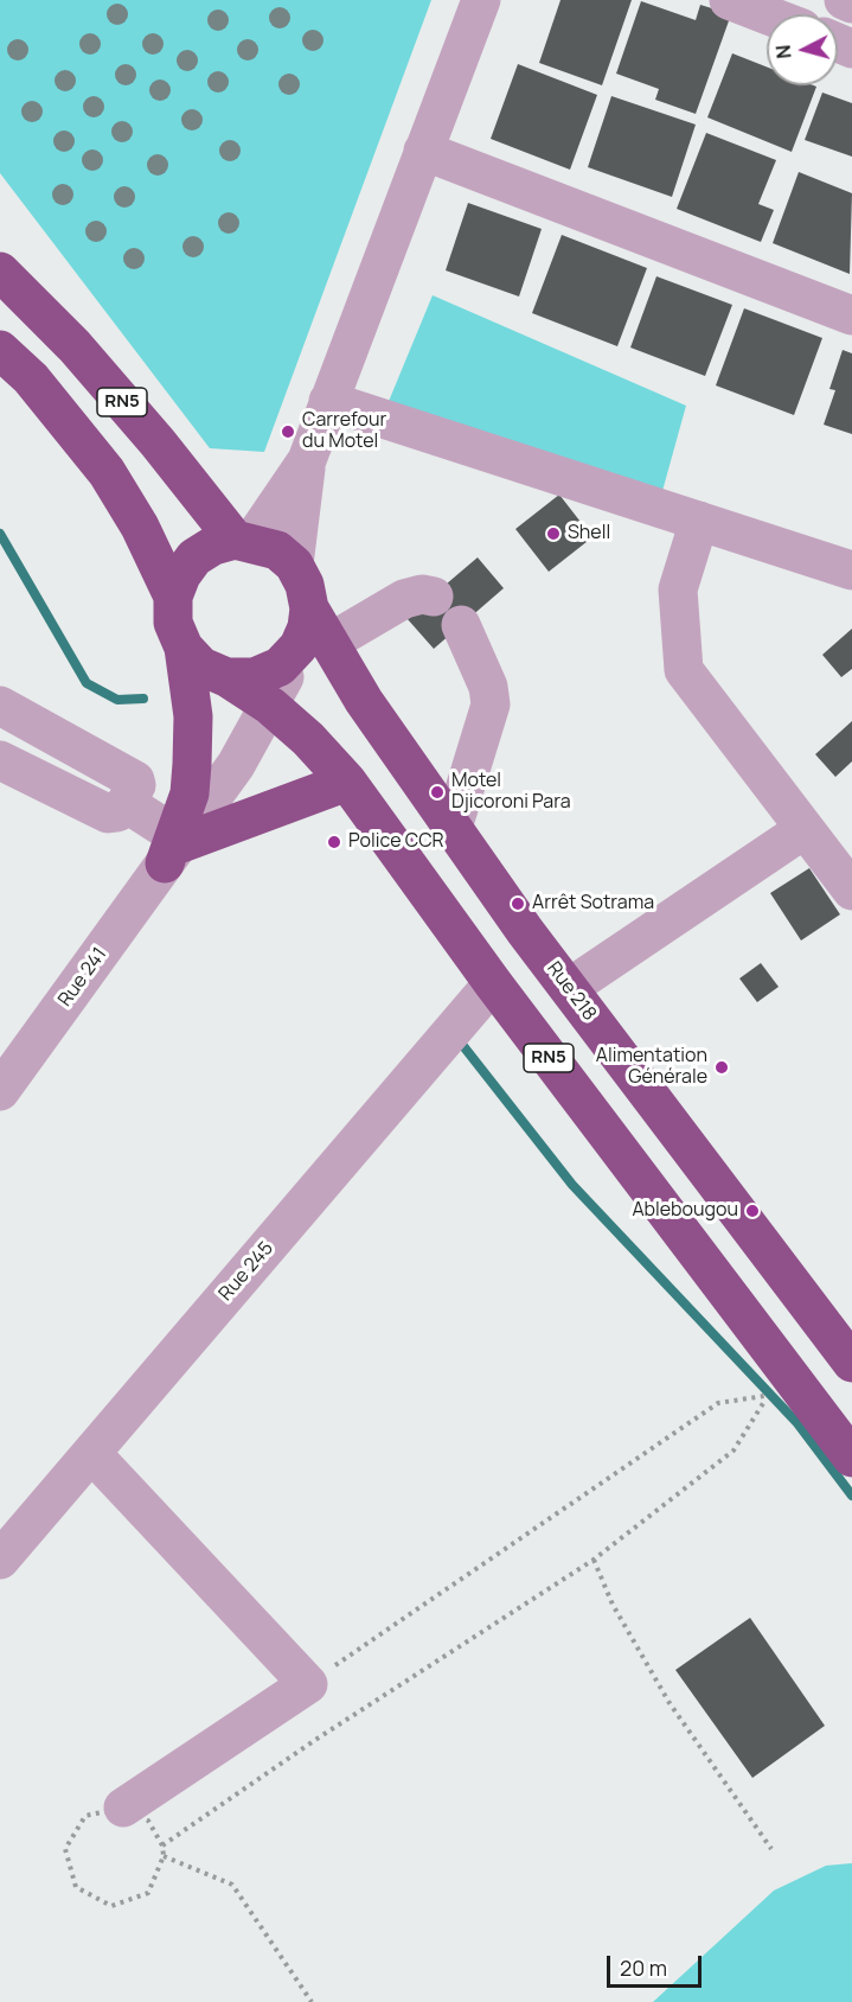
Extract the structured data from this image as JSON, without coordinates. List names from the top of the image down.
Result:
{
  "streets": {
    "highway": ["RN5", "Rue 218"],
    "street": ["Rue 241", "Rue 245"]
  },
  "crossings": [
    ["RN5", "Rue 241"],
    ["RN5", "Rue 218"],
    ["RN5", "Rue 245"],
    ["Rue 241", "Rue 218"]
  ],
  "places": [
    "Carrefour du Motel",
    "Shell",
    "Motel Djicoroni Para",
    "Police CCR",
    "Arrêt Sotrama",
    "Alimentation Générale",
    "Ablebougou"
  ],
  "scale_bar": "20 m",
  "north": "left"
}
